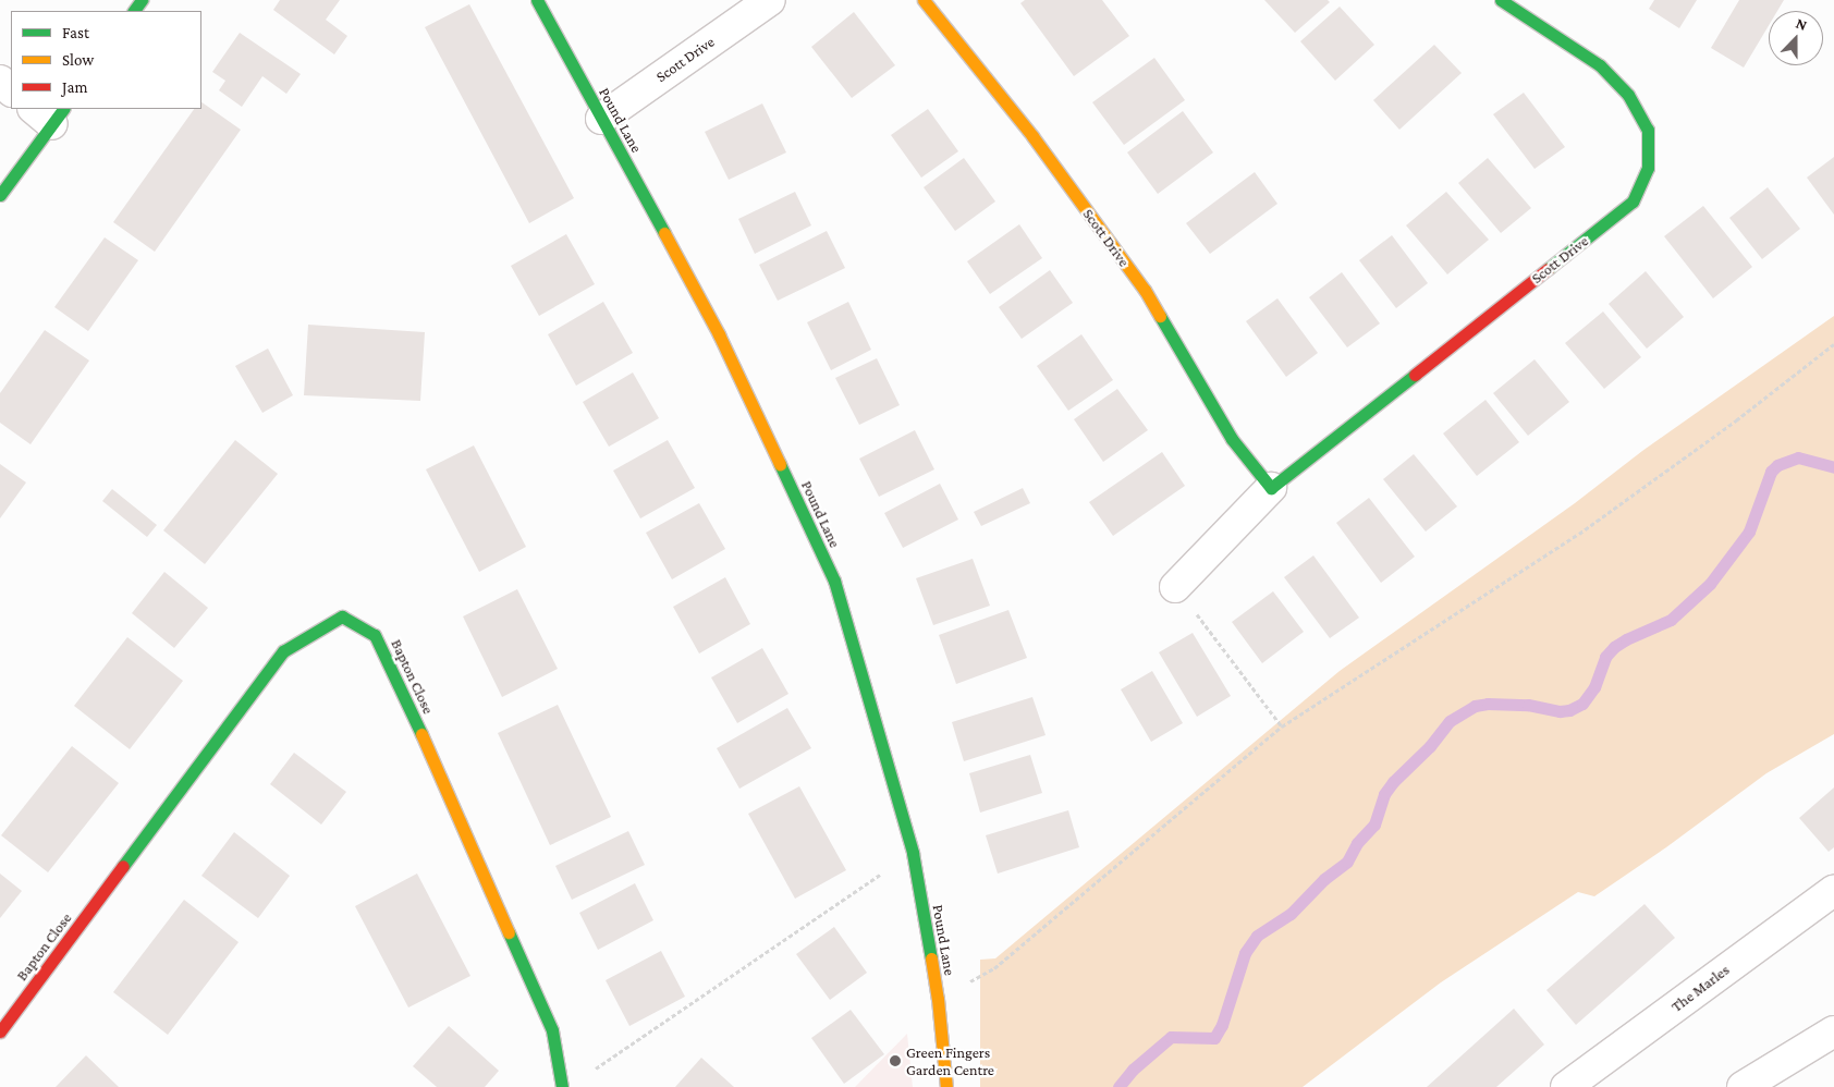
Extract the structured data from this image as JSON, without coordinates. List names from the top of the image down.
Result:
{
  "streets": {
    "street": [
      "Scott Drive",
      "Pound Lane",
      "Bapton Close",
      "The Marles"
    ]
  },
  "crossings": [
    ["Scott Drive", "Pound Lane"]
  ],
  "places": ["Green Fingers Garden Centre"],
  "legend": ["Fast", "Slow", "Jam"],
  "north": "top"
}
